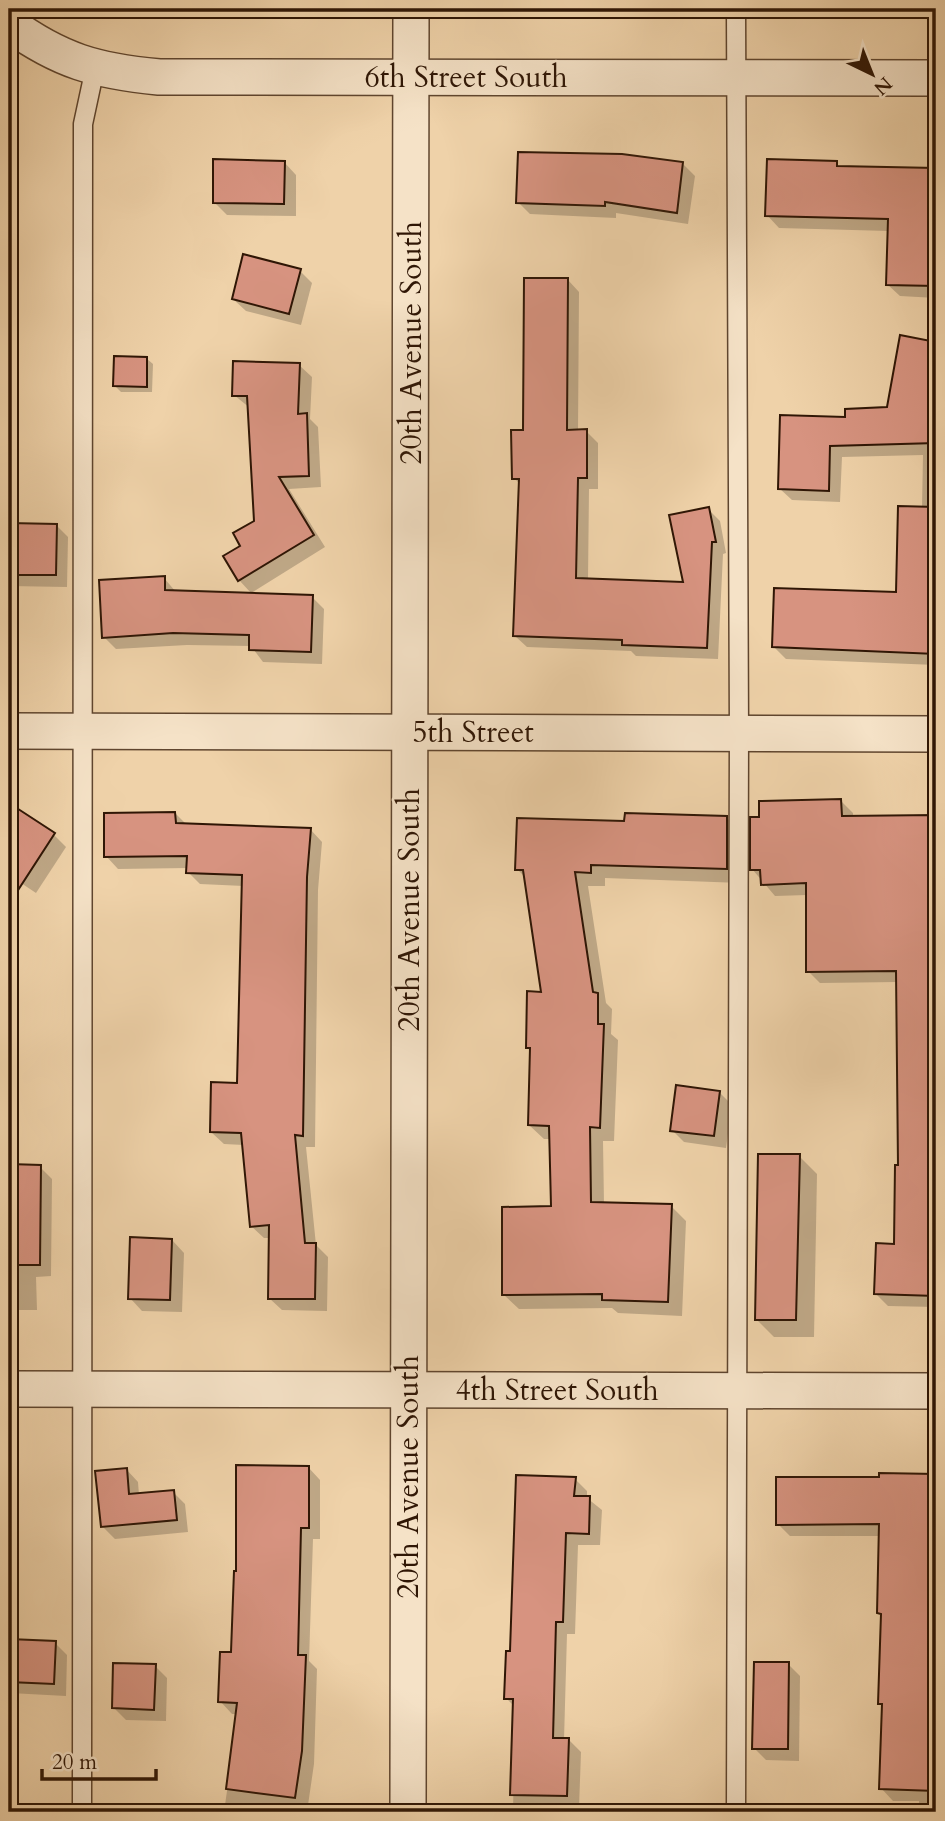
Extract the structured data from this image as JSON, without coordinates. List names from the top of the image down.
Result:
{
  "streets": {
    "street": [
      "6th Street South",
      "20th Avenue South",
      "5th Street",
      "4th Street South"
    ]
  },
  "crossings": [
    ["6th Street South", "20th Avenue South"],
    ["20th Avenue South", "5th Street"],
    ["20th Avenue South", "4th Street South"]
  ],
  "scale_bar": "20 m",
  "north": "bottom right"
}
